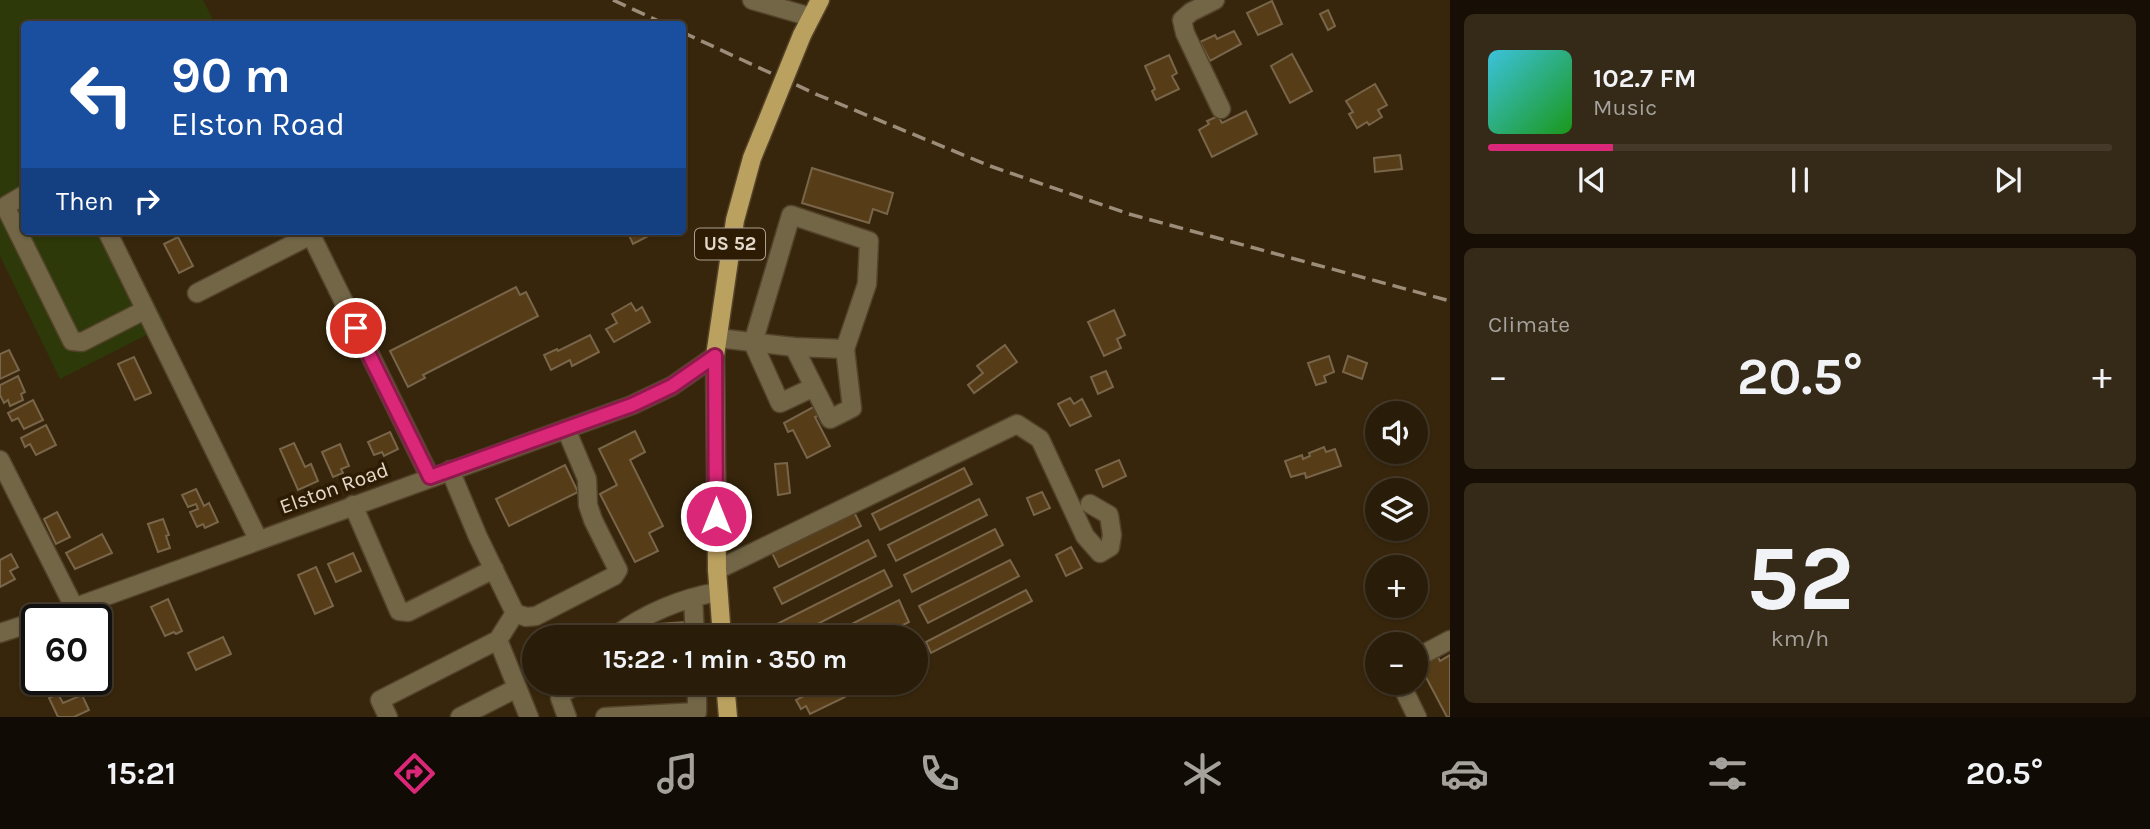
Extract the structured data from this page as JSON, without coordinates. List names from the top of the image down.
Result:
{
  "streets": {
    "main road": ["US 52"],
    "street": ["Elston Road"]
  },
  "crossings": [
    ["US 52", "Elston Road"]
  ],
  "page": {
    "turn": ["90 m", "Elston Road"],
    "song": ["102.7 FM", "Music"],
    "then": "Then",
    "tile": [
      "Climate",
      ["52", "km/h"]
    ],
    "heat": ["−", "20.5°", "+"],
    "map_buttons": ["+", "−"],
    "limit": "60",
    "trip": "15:22 · 1 min · 350 m",
    "tabs": ["15:21", "20.5°"]
  }
}
